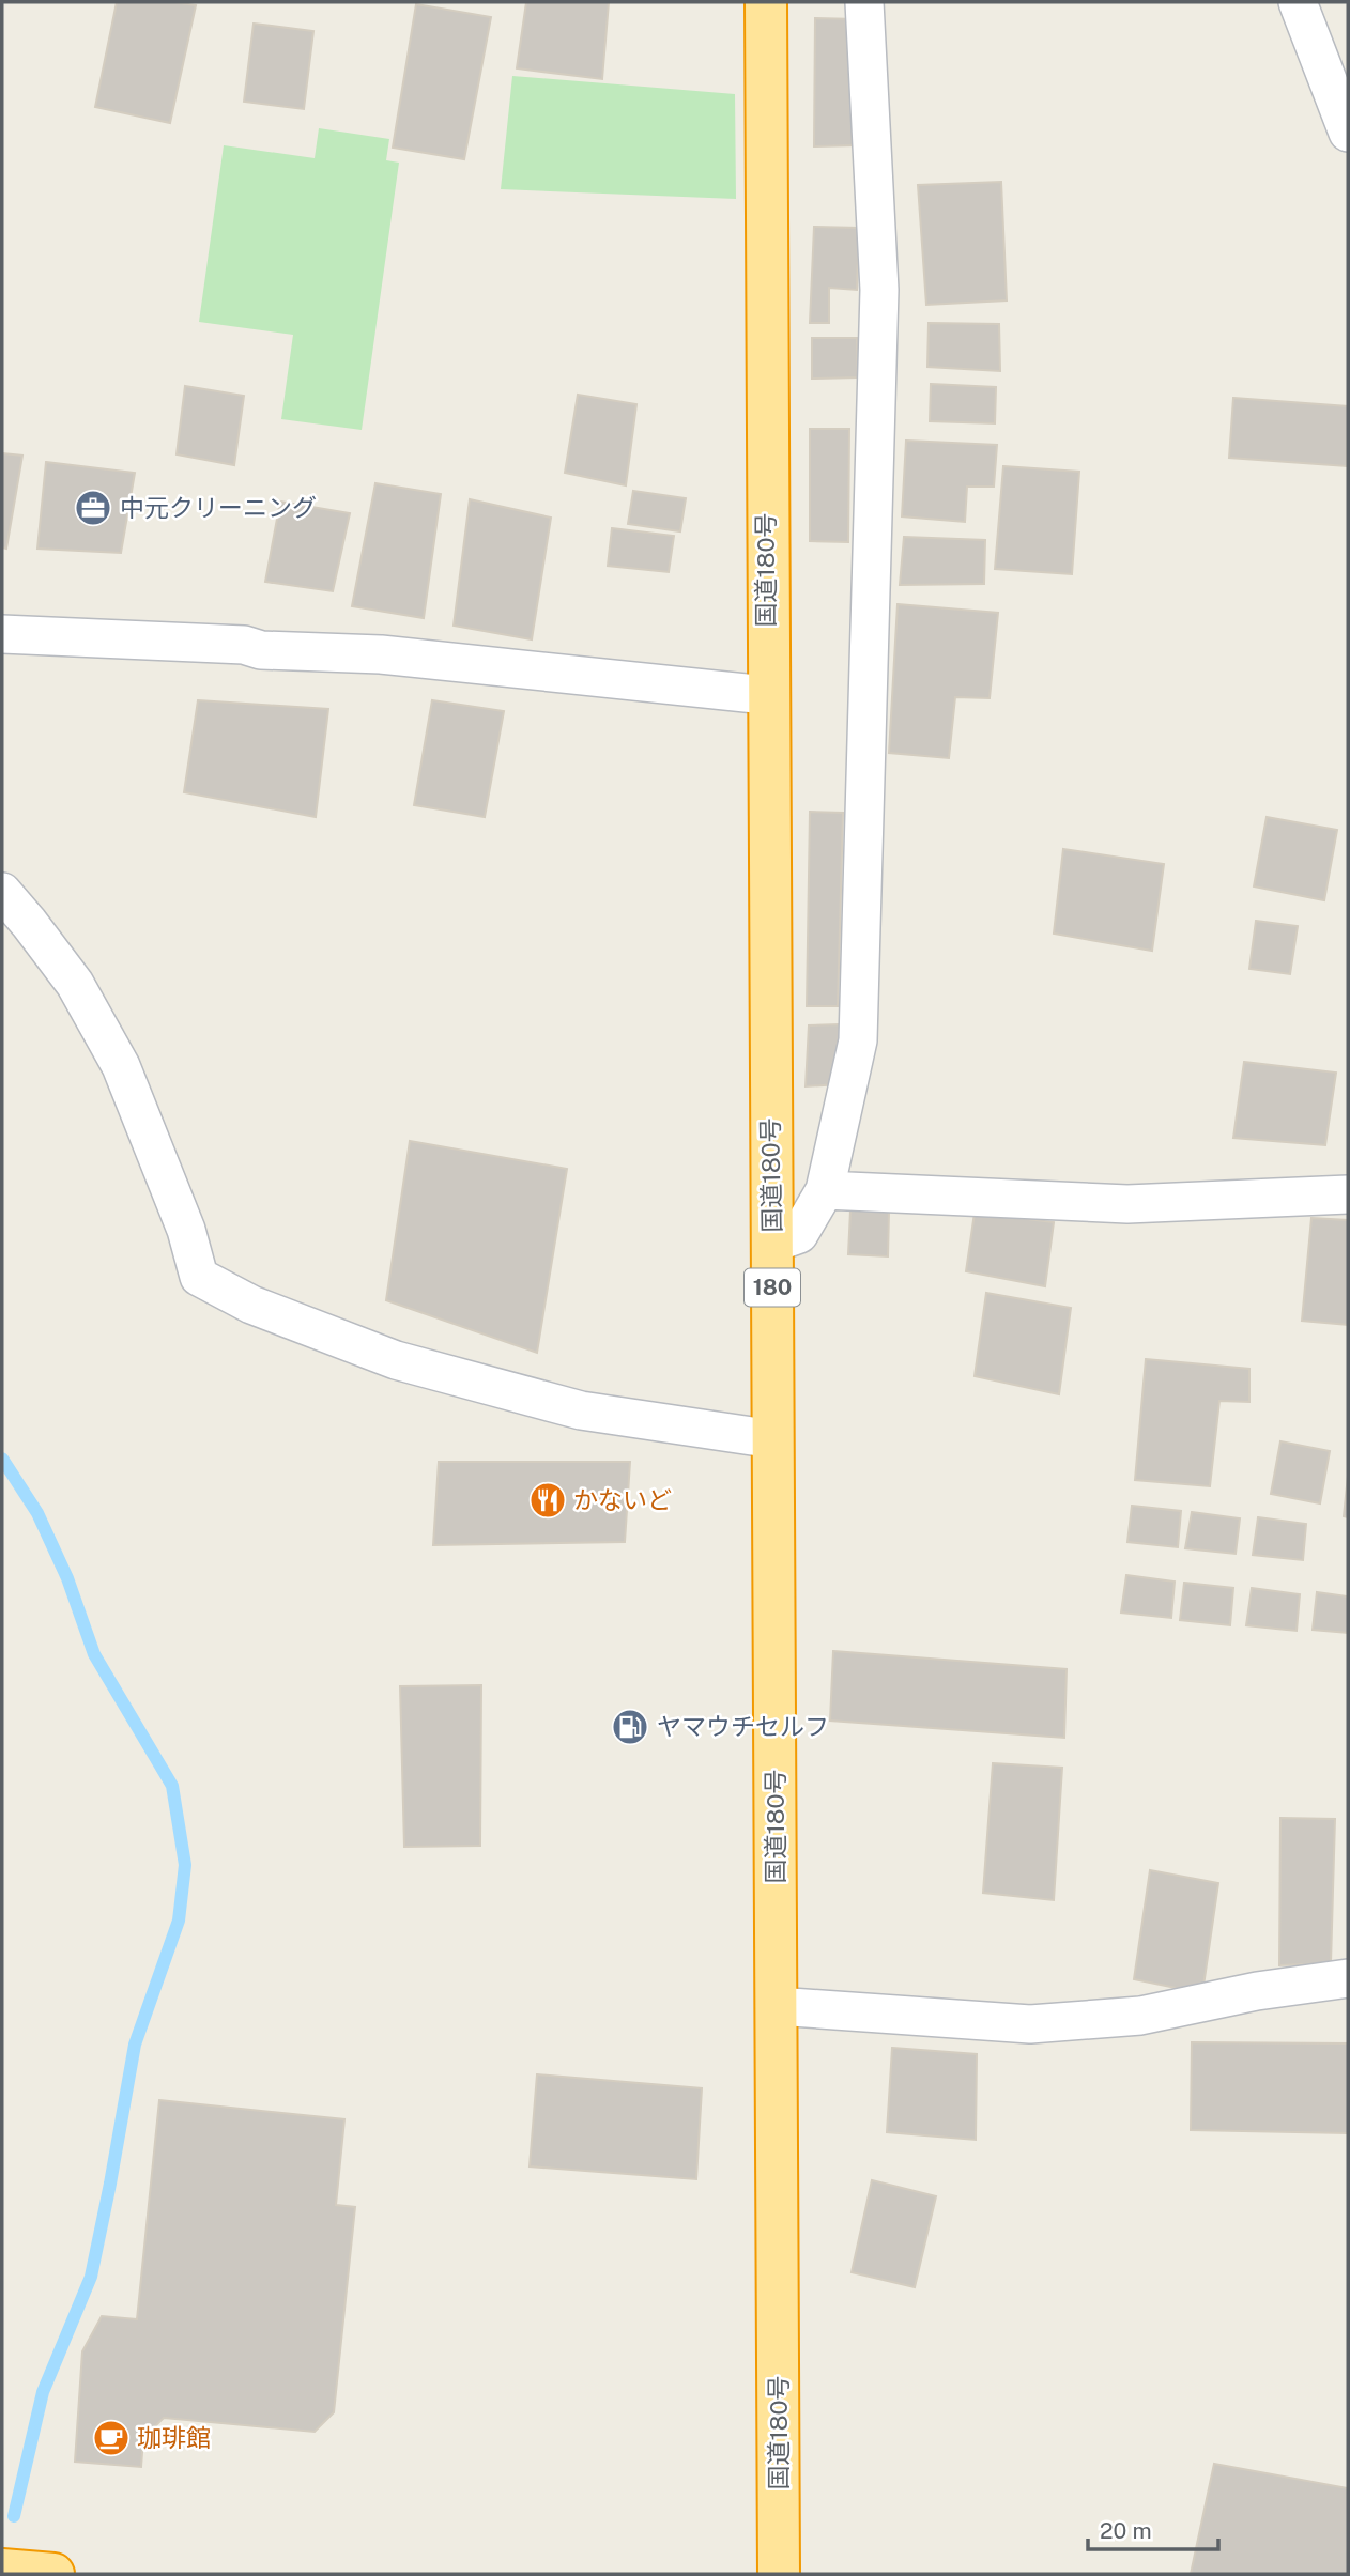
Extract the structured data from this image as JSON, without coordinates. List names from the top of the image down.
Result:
{
  "streets": {
    "highway": ["国道180号", "180"]
  },
  "places": {
    "office": ["中元クリーニング"],
    "restaurant": ["かないど"],
    "fuel station": ["ヤマウチセルフ"],
    "cafe": ["珈琲館"]
  },
  "scale_bar": "20 m"
}
